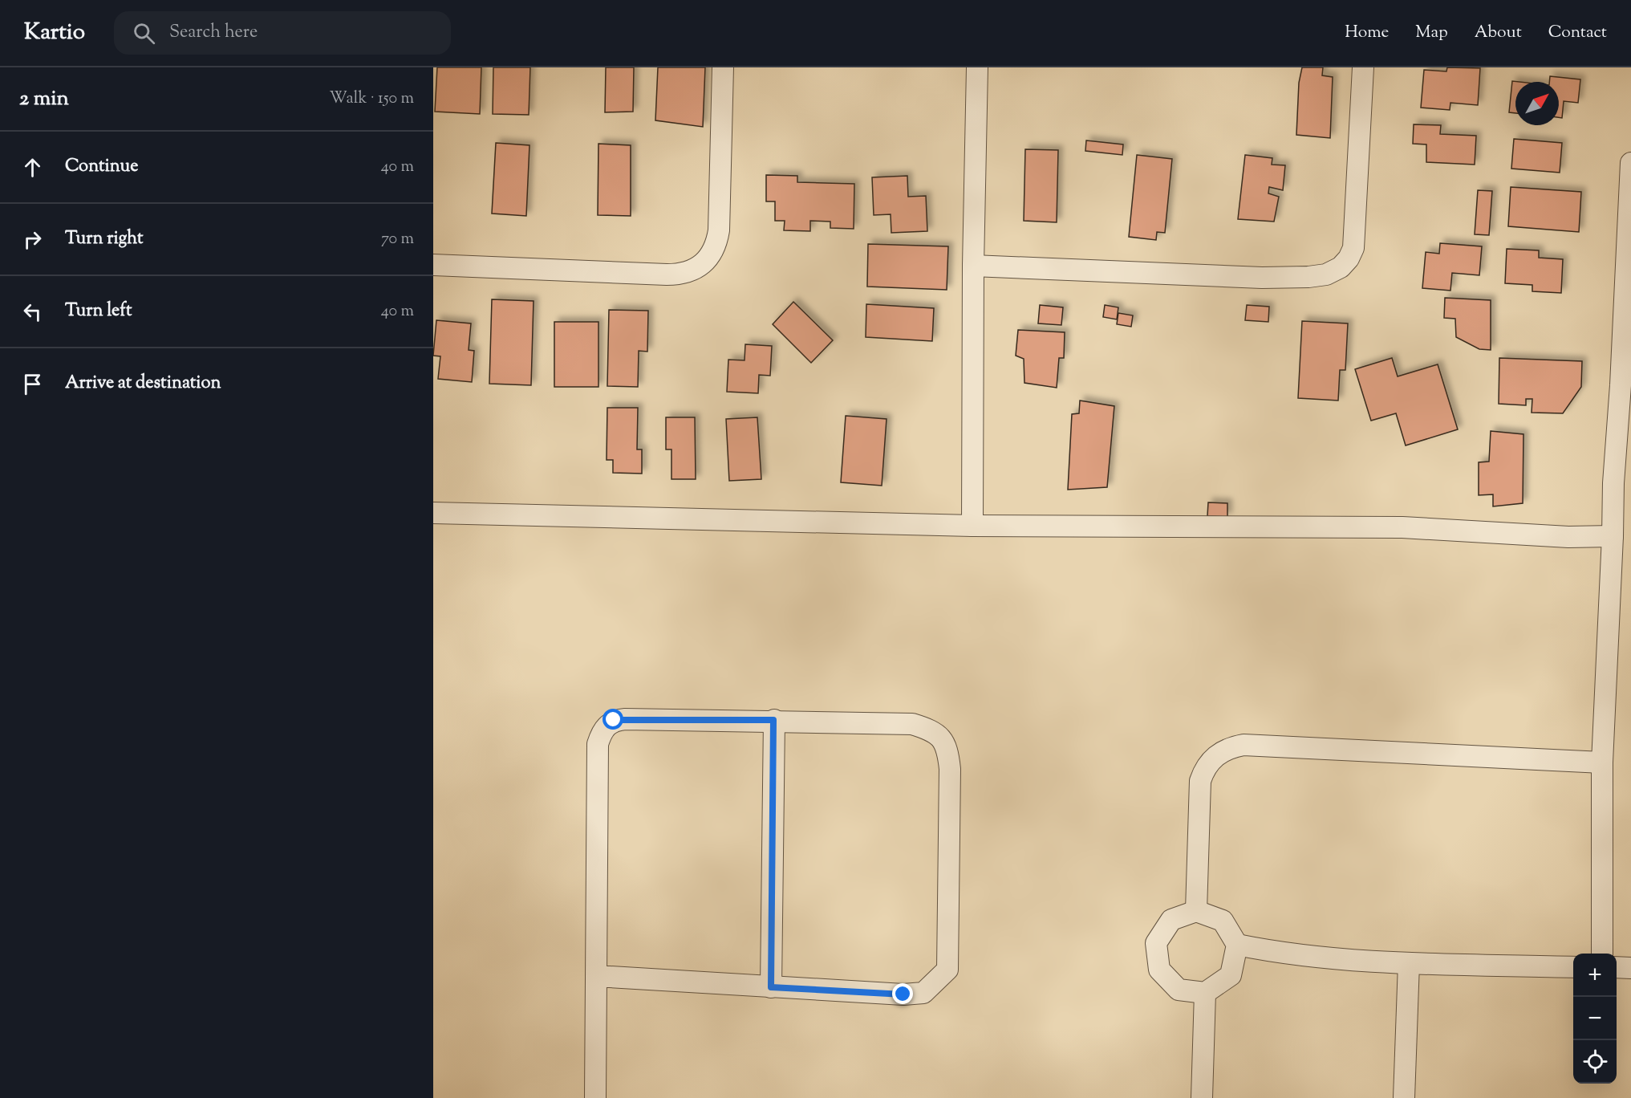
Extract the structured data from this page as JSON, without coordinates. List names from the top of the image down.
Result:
{
  "north": "top right",
  "page": {
    "header": "Kartio",
    "search": "Search here",
    "nav": [
      "Home",
      "Map",
      "About",
      "Contact"
    ],
    "heading": ["2 min", "Walk · 150 m"],
    "list": [
      ["Continue", "40 m"],
      ["Turn right", "70 m"],
      ["Turn left", "40 m"],
      "Arrive at destination"
    ],
    "map_buttons": ["+", "−"]
  }
}
